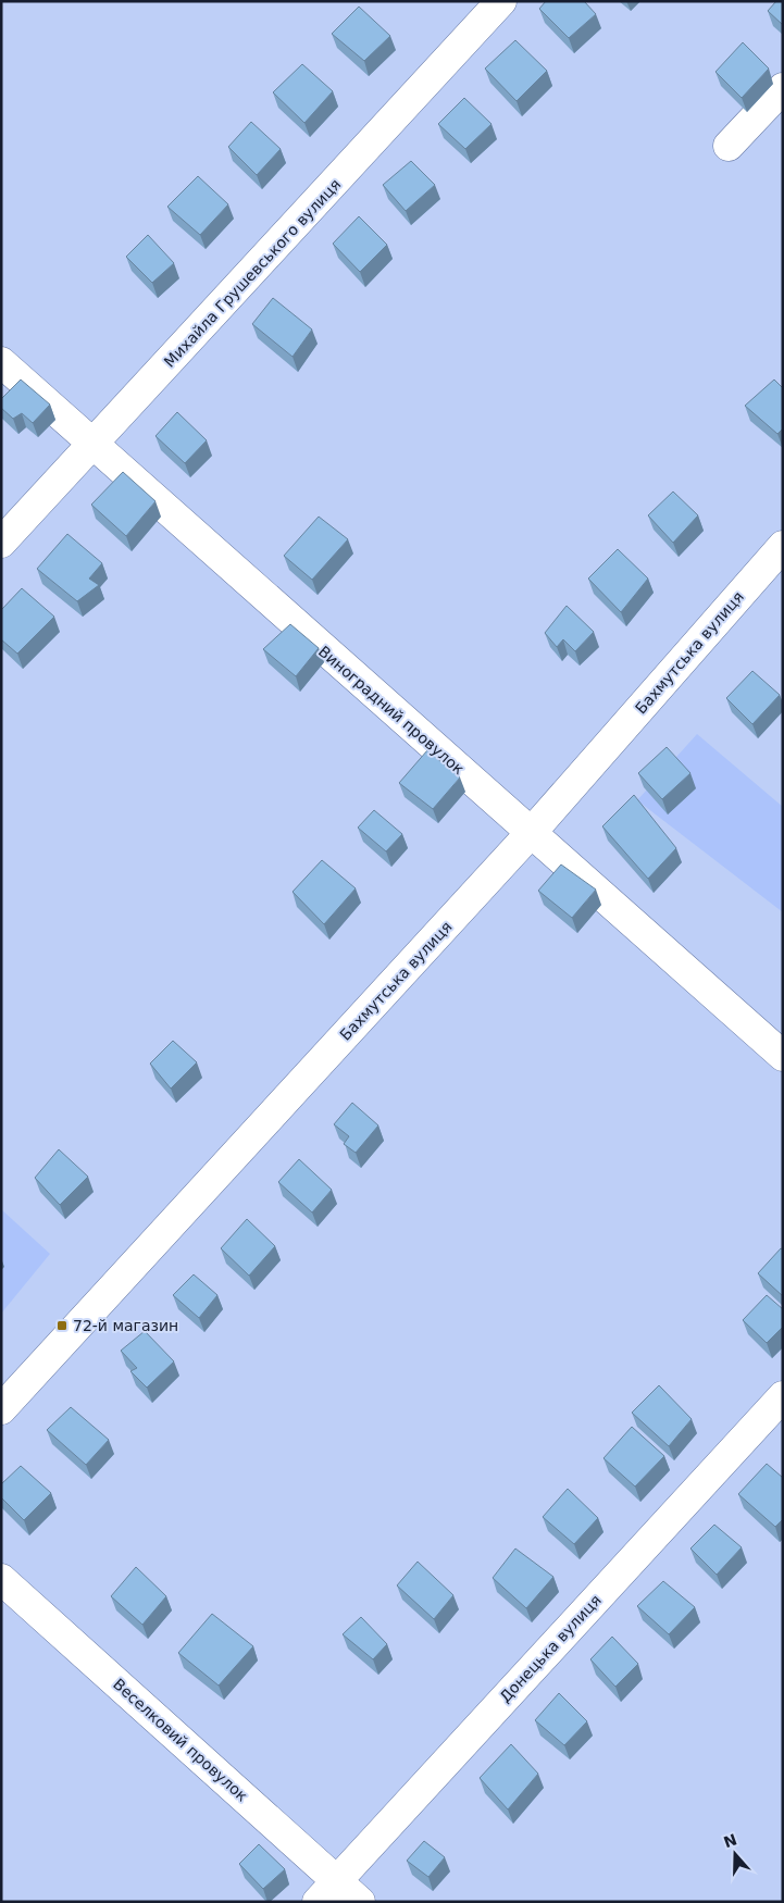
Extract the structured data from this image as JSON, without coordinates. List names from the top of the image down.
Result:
{
  "streets": {
    "street": [
      "Михайла Грушевського вулиця",
      "Бахмутська вулиця",
      "Виноградний провулок",
      "Донецька вулиця",
      "Веселковий провулок"
    ]
  },
  "crossings": [
    ["Михайла Грушевського вулиця", "Виноградний провулок"],
    ["Бахмутська вулиця", "Виноградний провулок"],
    ["Донецька вулиця", "Веселковий провулок"]
  ],
  "places": {
    "transit": ["72-й магазин"]
  },
  "north": "top"
}
